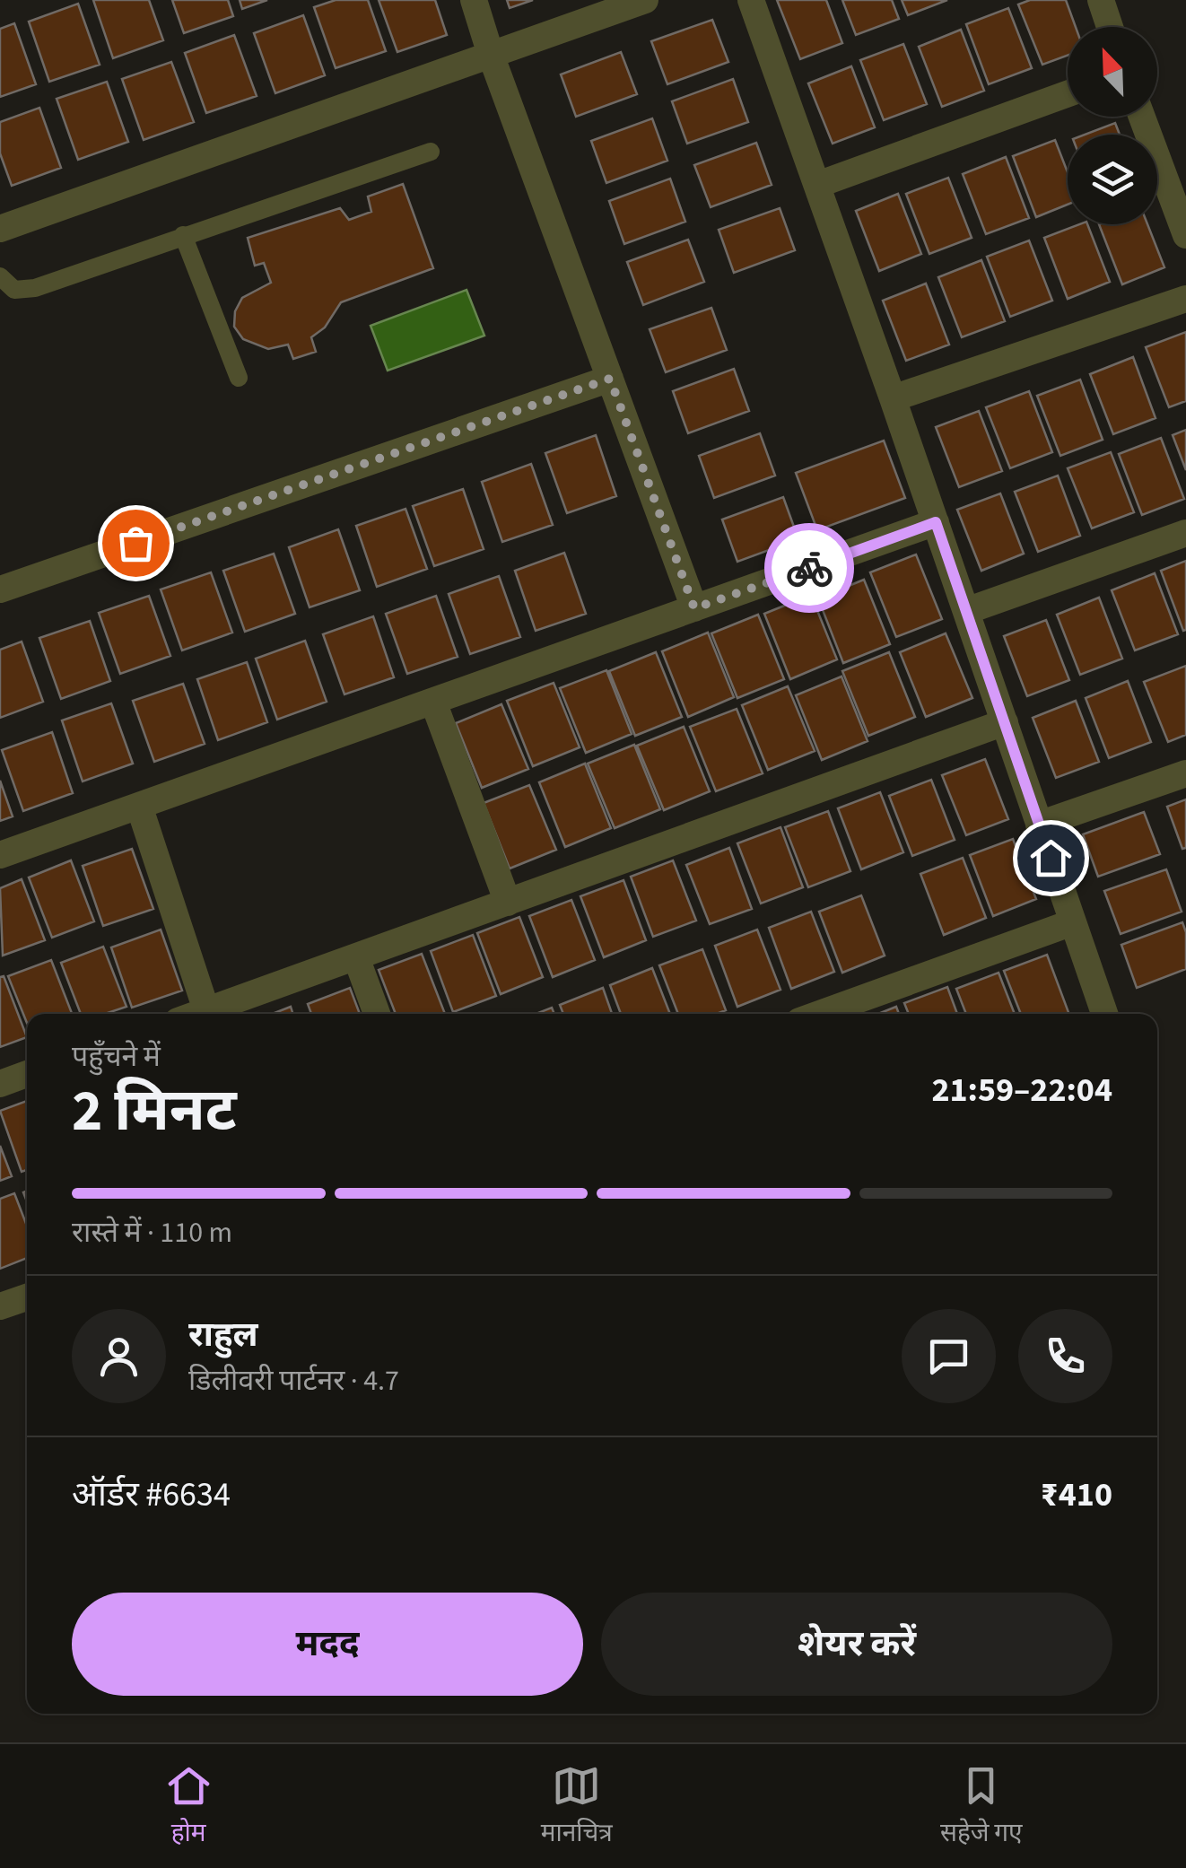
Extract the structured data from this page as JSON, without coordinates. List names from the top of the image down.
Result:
{
  "north": "top left",
  "page": {
    "heading": ["2 मिनट", "पहुँचने में", "21:59–22:04"],
    "panel": [
      "राहुल",
      "डिलीवरी पार्टनर · 4.7",
      "ऑर्डर #6634",
      "₹410"
    ],
    "bar": "रास्ते में · 110 m",
    "buttons": ["मदद", "शेयर करें"],
    "tabs": ["होम", "मानचित्र", "सहेजे गए"]
  }
}
